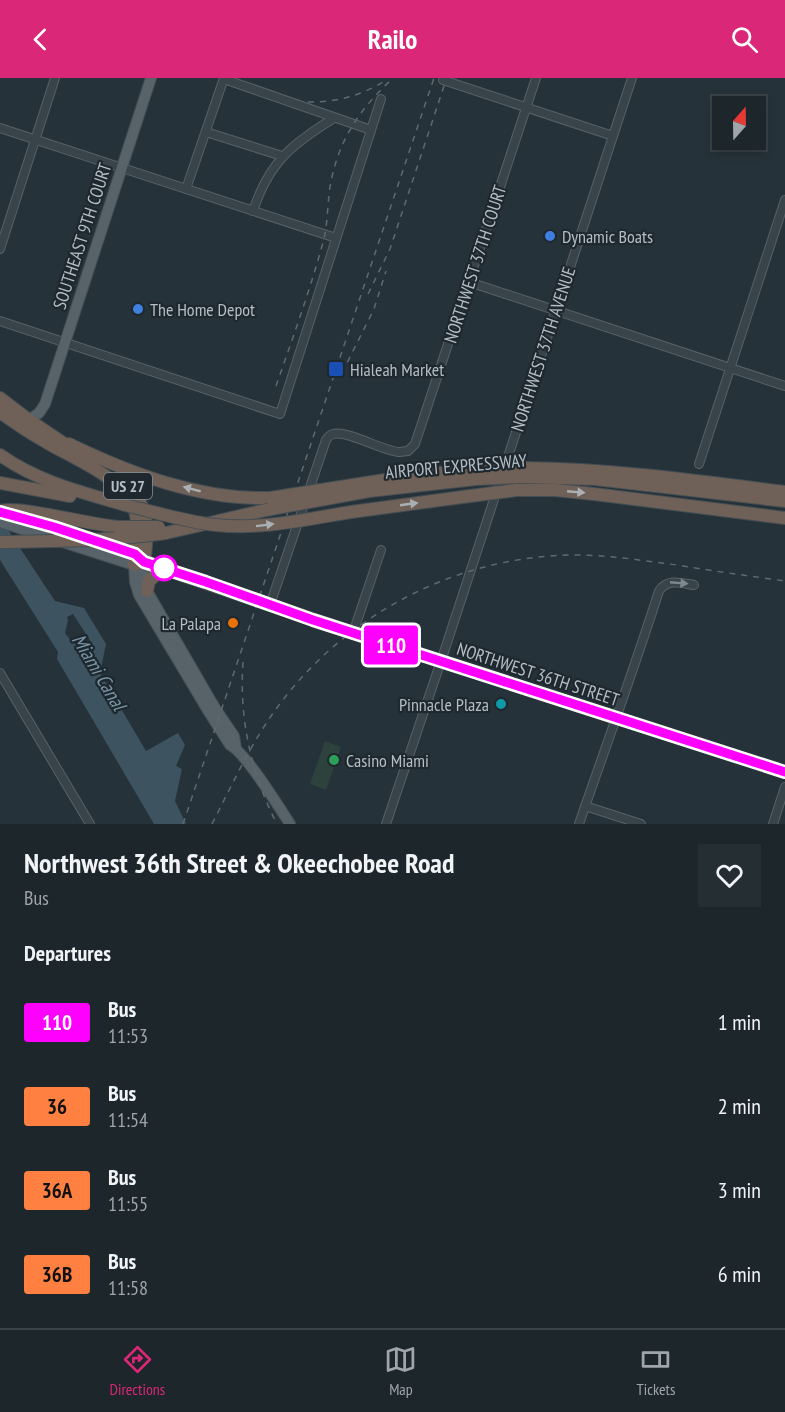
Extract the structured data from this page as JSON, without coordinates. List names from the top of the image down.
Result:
{
  "streets": {
    "highway": ["AIRPORT EXPRESSWAY", "US 27", "NORTHWEST 36TH STREET"],
    "main road": ["SOUTHEAST 9TH COURT"],
    "street": ["NORTHWEST 37TH COURT", "NORTHWEST 37TH AVENUE"]
  },
  "crossings": [
    ["SOUTHEAST 9TH COURT", "US 27"],
    ["NORTHWEST 37TH COURT", "NORTHWEST 36TH STREET"],
    ["NORTHWEST 37TH AVENUE", "NORTHWEST 36TH STREET"],
    ["US 27", "NORTHWEST 36TH STREET"]
  ],
  "water": ["Miami Canal"],
  "places": {
    "other": [
      "Dynamic Boats",
      "The Home Depot",
      "La Palapa",
      "Pinnacle Plaza",
      "Casino Miami"
    ],
    "transit": ["Hialeah Market"]
  },
  "lines": ["bus line 110"],
  "north": "top",
  "page": {
    "header": "Railo",
    "on_map": "110",
    "heading": [
      ["Northwest 36th Street & Okeechobee Road", "Bus"],
      "Departures"
    ],
    "list": [
      {
        "mark": "110",
        "name": "Bus",
        "note": "11:53",
        "value": "1 min"
      },
      {
        "mark": "36",
        "name": "Bus",
        "note": "11:54",
        "value": "2 min"
      },
      {
        "mark": "36A",
        "name": "Bus",
        "note": "11:55",
        "value": "3 min"
      },
      {
        "mark": "36B",
        "name": "Bus",
        "note": "11:58",
        "value": "6 min"
      }
    ],
    "tabs": ["Directions", "Map", "Tickets"]
  }
}
